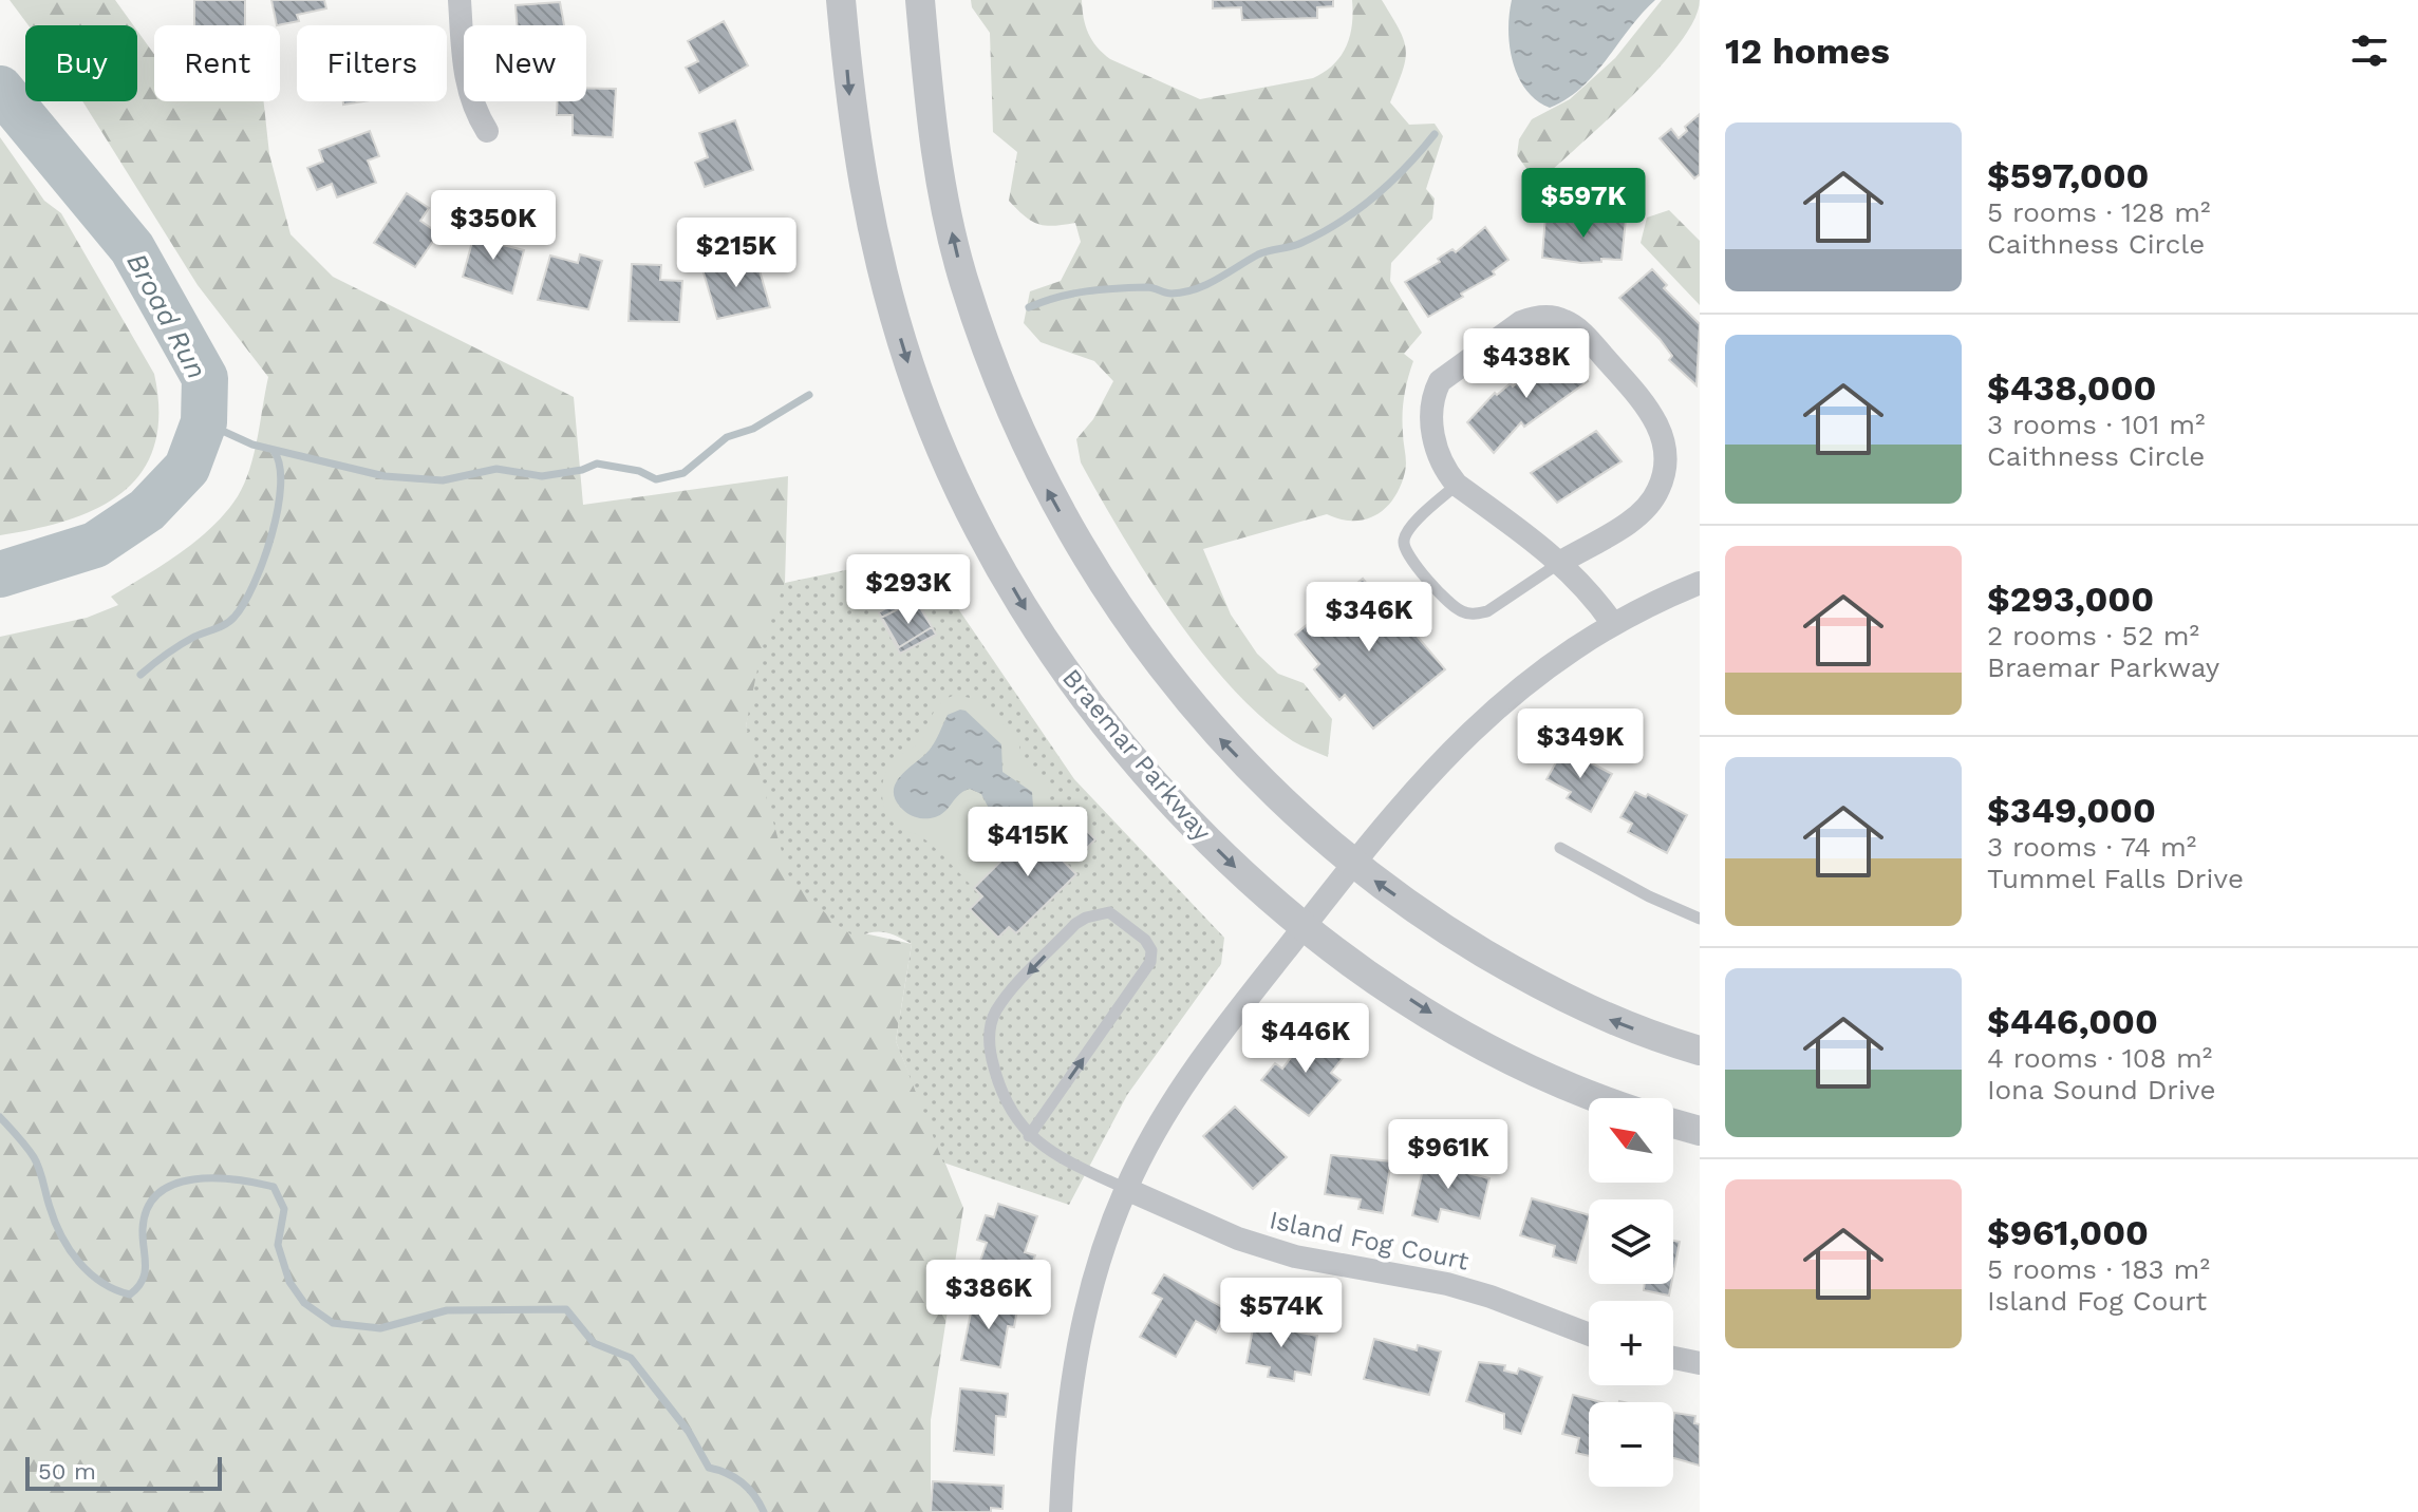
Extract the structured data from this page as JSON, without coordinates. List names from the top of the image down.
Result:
{
  "streets": {
    "street": ["Braemar Parkway", "Island Fog Court"]
  },
  "water": ["Broad Run"],
  "scale_bar": "50 m",
  "north": "top left",
  "page": {
    "heading": "12 homes",
    "chip": [
      "Buy",
      "Rent",
      "Filters",
      "New"
    ],
    "list": [
      {
        "name": "$597,000",
        "note": "5 rooms · 128 m² · Caithness Circle"
      },
      {
        "name": "$438,000",
        "note": "3 rooms · 101 m² · Caithness Circle"
      },
      {
        "name": "$293,000",
        "note": "2 rooms · 52 m² · Braemar Parkway"
      },
      {
        "name": "$349,000",
        "note": "3 rooms · 74 m² · Tummel Falls Drive"
      },
      {
        "name": "$446,000",
        "note": "4 rooms · 108 m² · Iona Sound Drive"
      },
      {
        "name": "$961,000",
        "note": "5 rooms · 183 m² · Island Fog Court"
      }
    ],
    "price": [
      "$597K",
      "$350K",
      "$215K",
      "$438K",
      "$293K",
      "$346K",
      "$349K",
      "$415K",
      "$446K",
      "$961K",
      "$386K",
      "$574K"
    ],
    "map_buttons": ["+", "−"],
    "scale": "50 m"
  }
}
